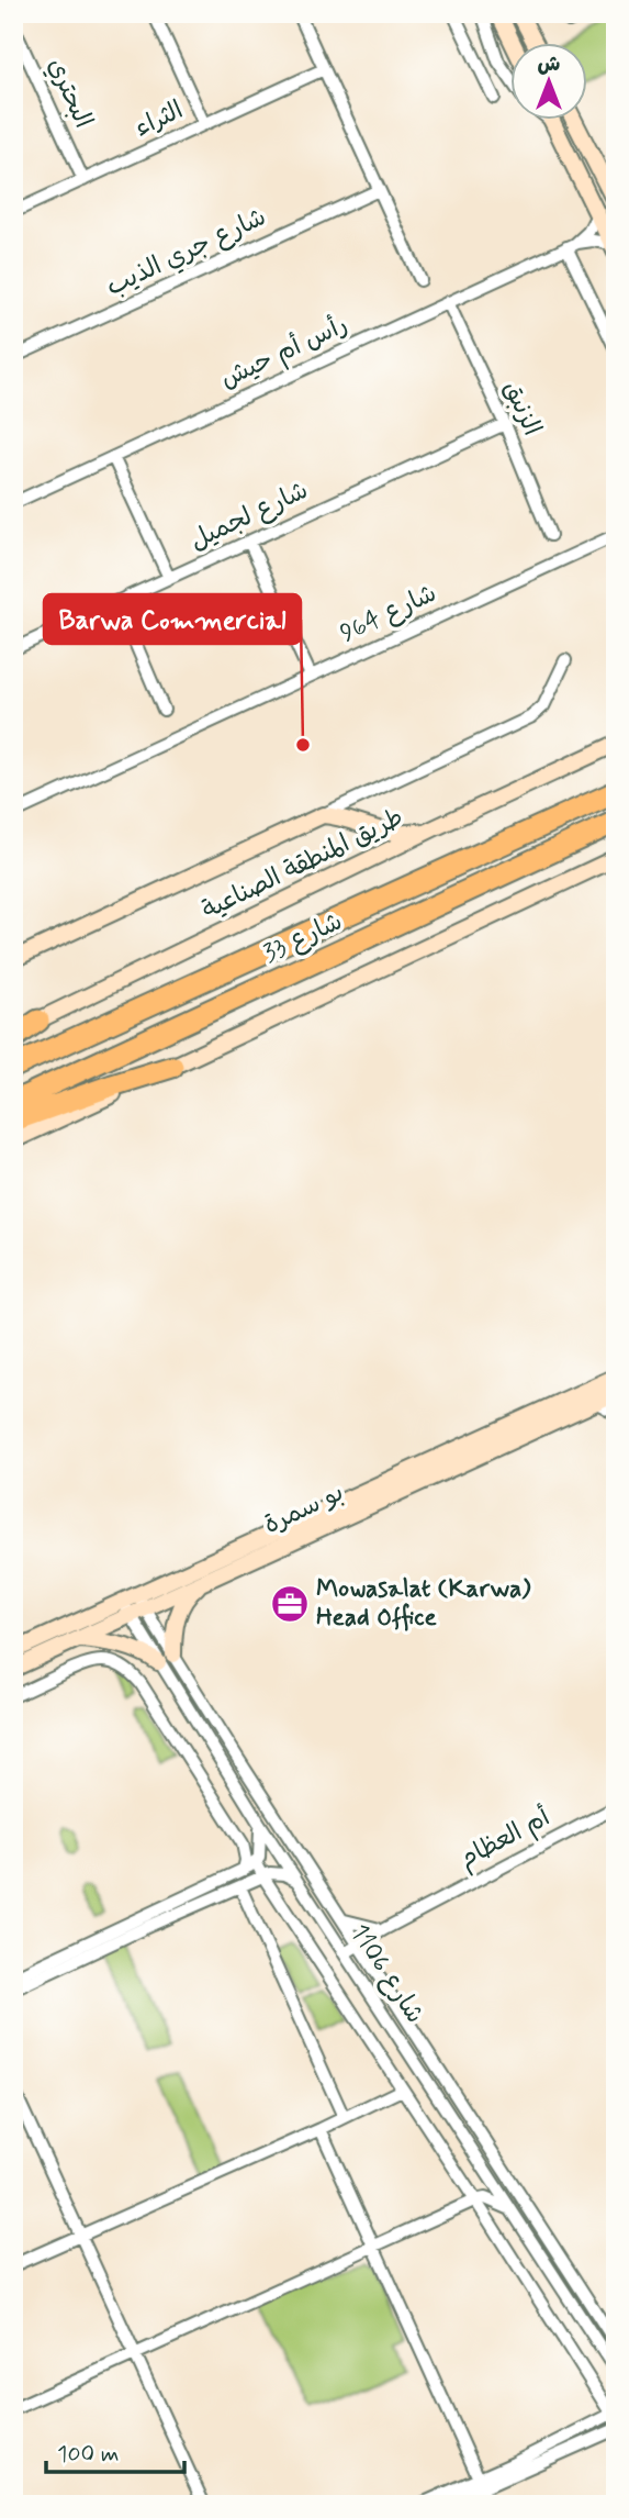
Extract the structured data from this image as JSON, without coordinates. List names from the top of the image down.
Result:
{
  "streets": {
    "highway": ["شارع 33"],
    "street": [
      "البحتري",
      "الثراء",
      "شارع جري الذيب",
      "رأس أم حيش",
      "الزنبق",
      "شارع لجميل",
      "شارع 964",
      "طريق المنطقة الصناعية",
      "بو سمرة",
      "أم العظام",
      "شارع 1106"
    ]
  },
  "crossings": [
    ["البحتري", "الثراء"],
    ["رأس أم حيش", "الزنبق"],
    ["الزنبق", "شارع لجميل"],
    ["بو سمرة", "شارع 1106"],
    ["أم العظام", "شارع 1106"]
  ],
  "places": {
    "other": ["Barwa Commercial"],
    "office": ["Mowasalat (Karwa) Head Office"]
  },
  "scale_bar": "100 m",
  "north": "top"
}
